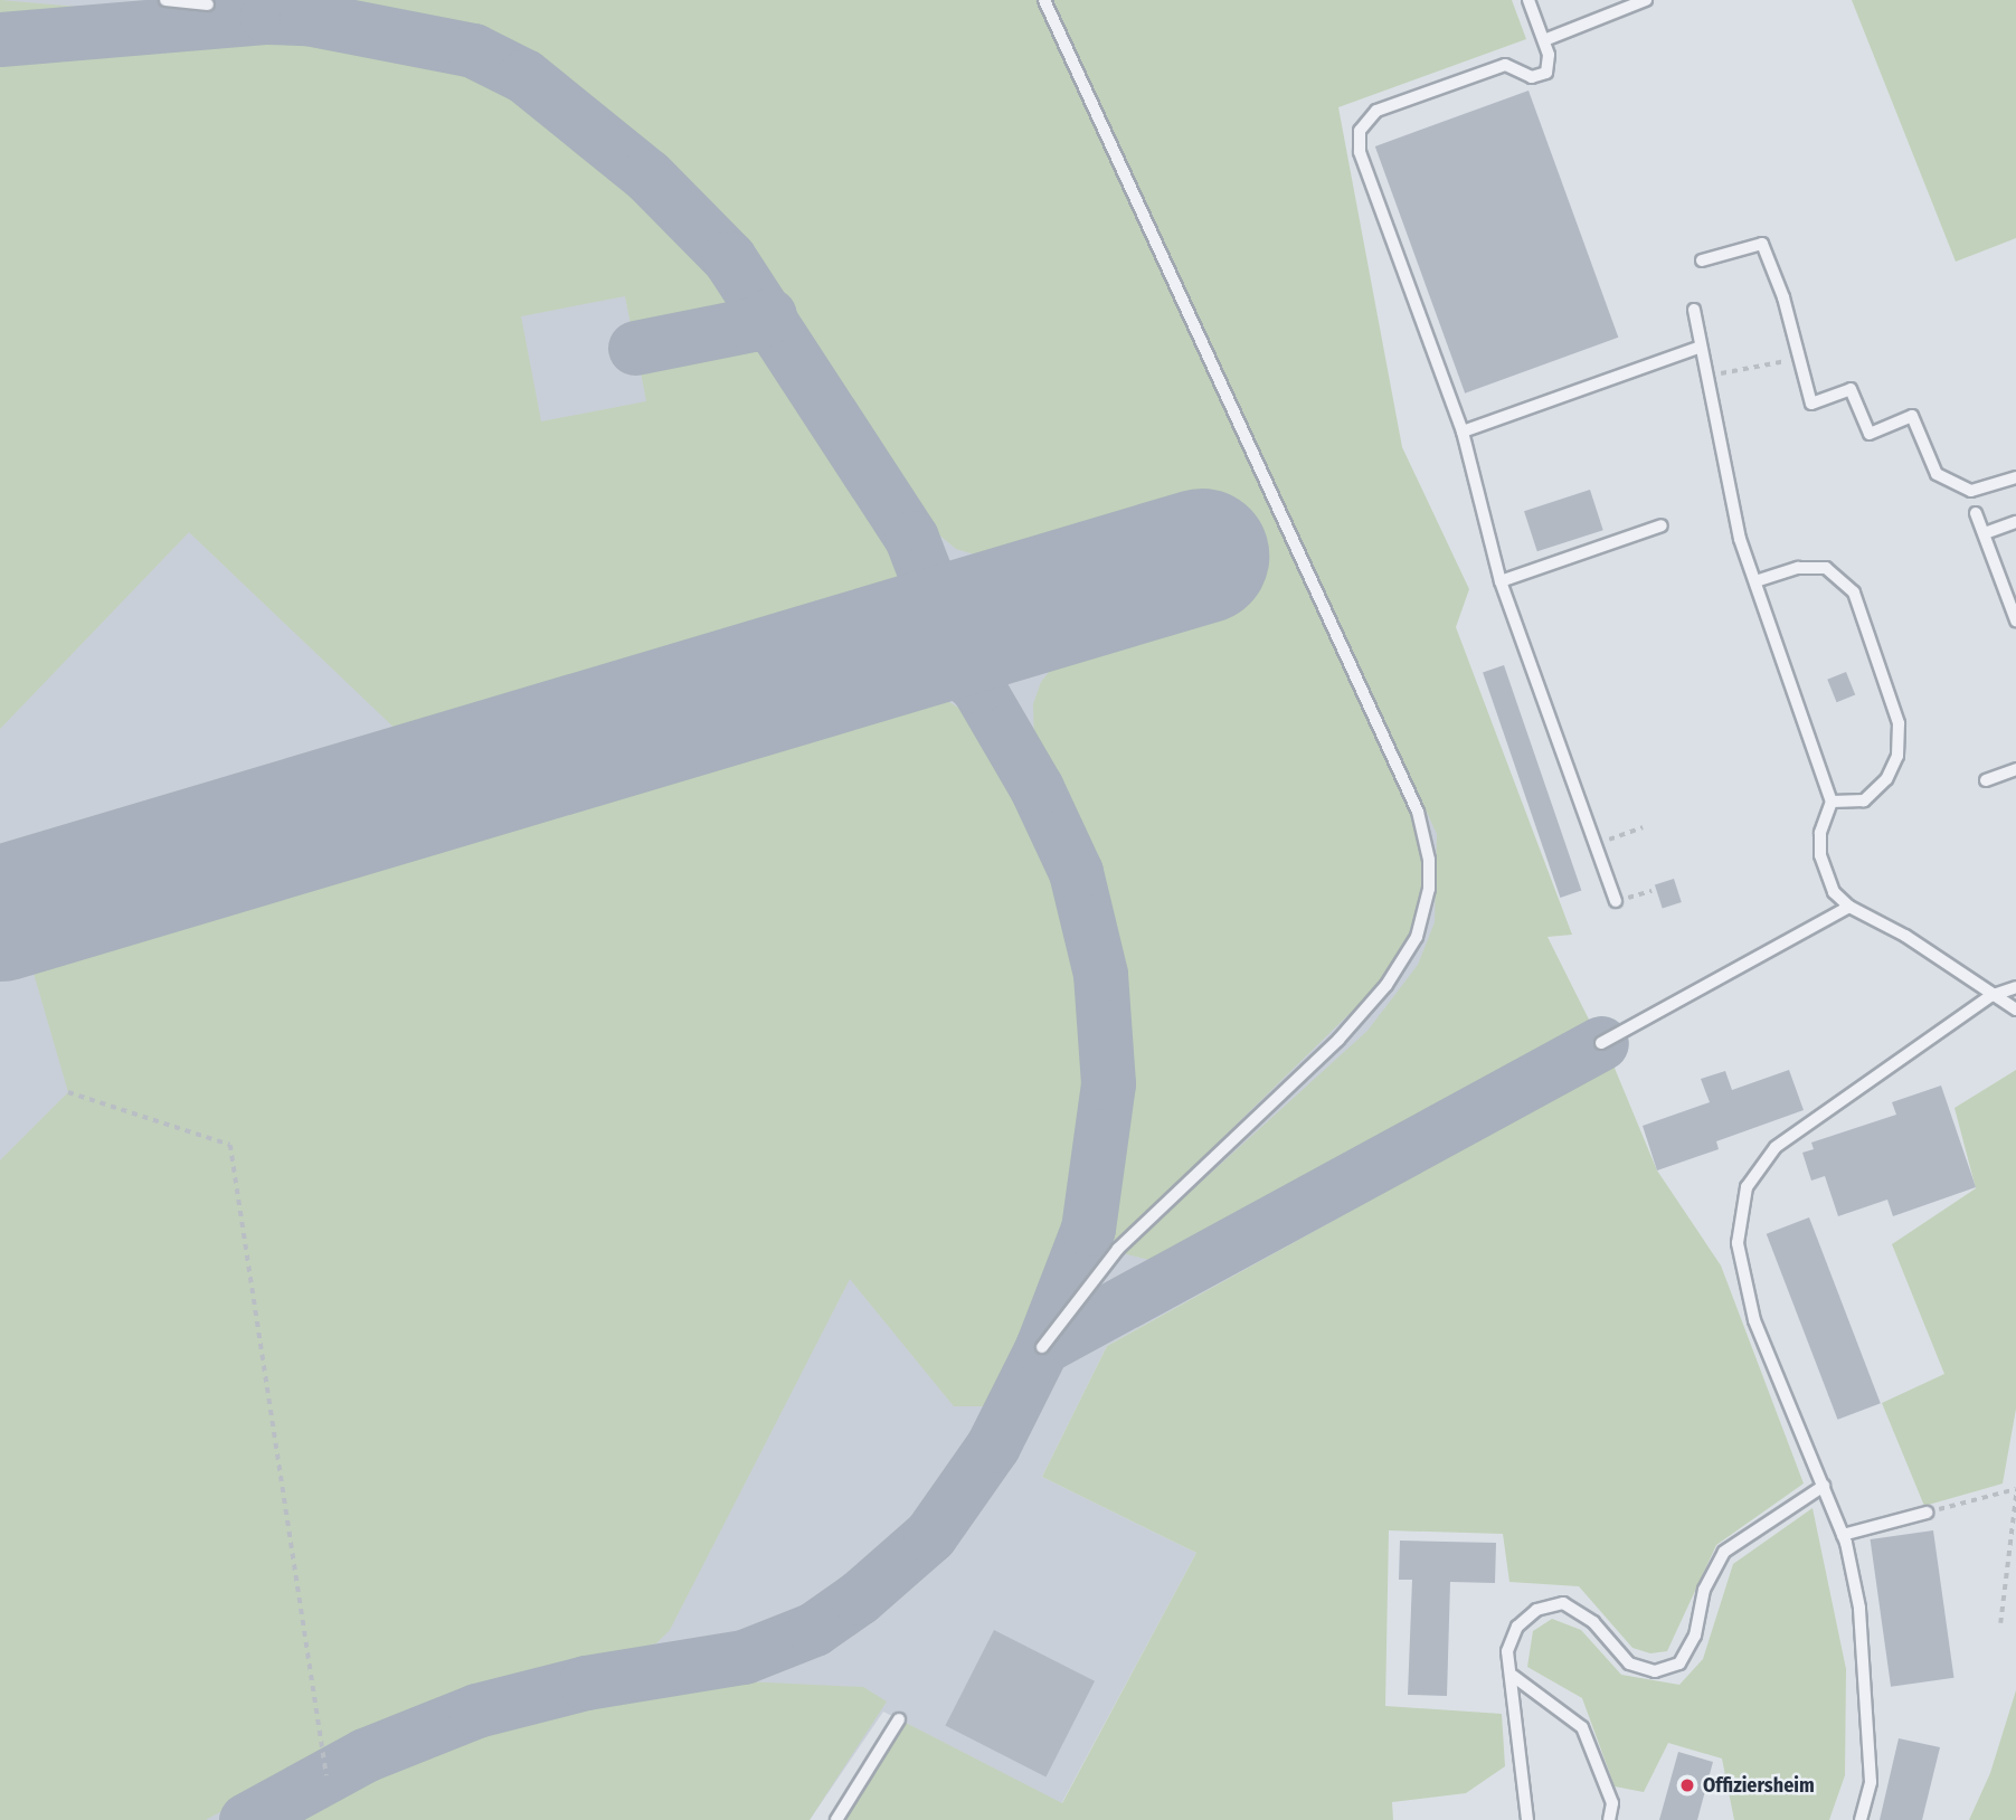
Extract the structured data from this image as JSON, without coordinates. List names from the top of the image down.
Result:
{
  "places": ["Offiziersheim"]
}
